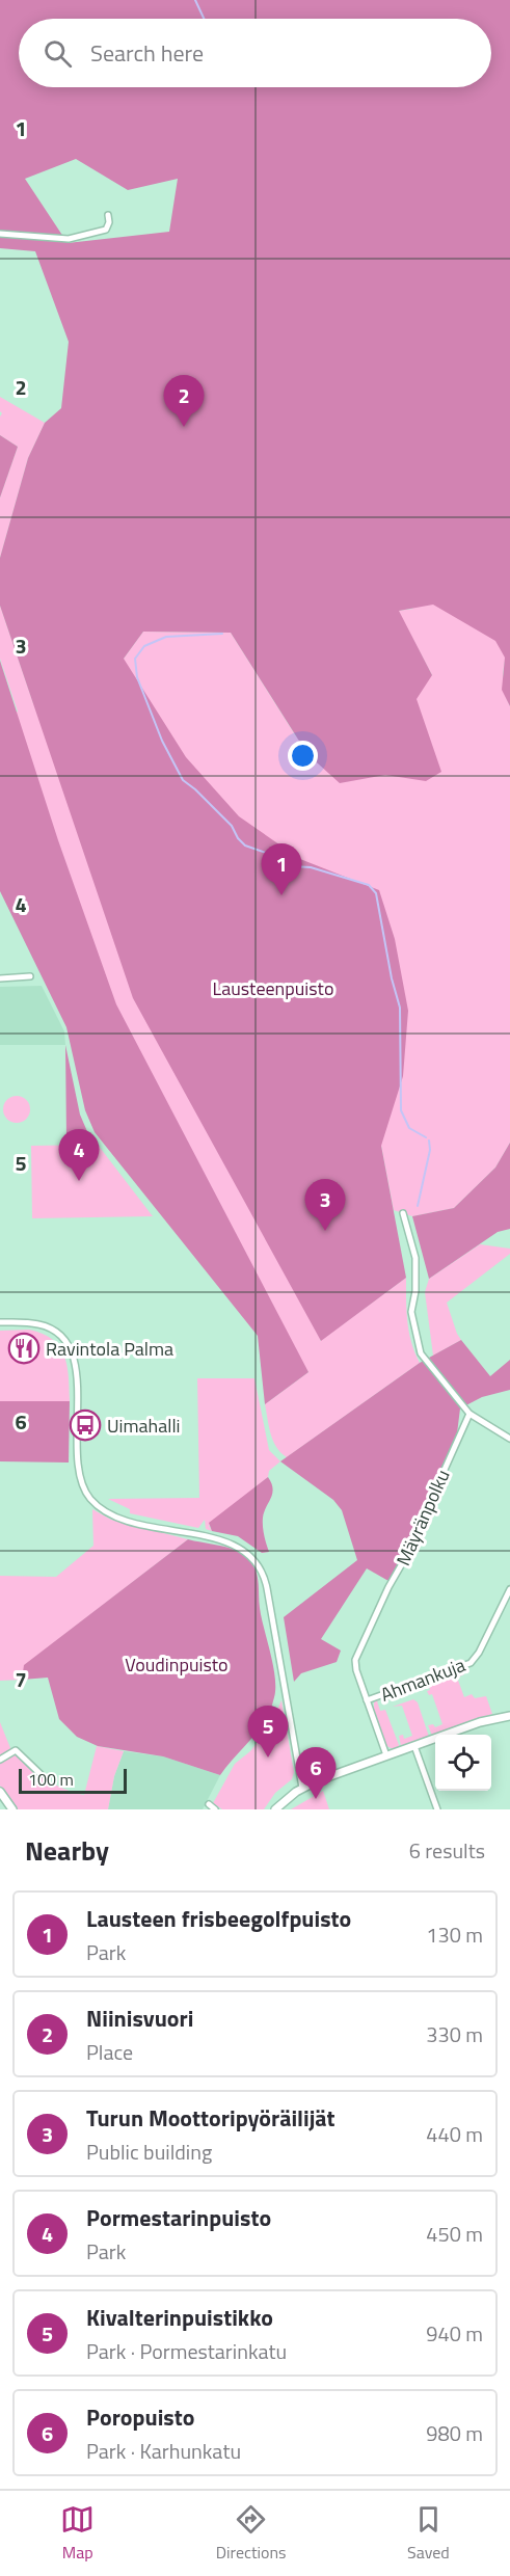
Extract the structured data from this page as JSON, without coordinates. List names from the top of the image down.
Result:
{
  "streets": {
    "street": ["Mäyränpolku", "Ahmankuja"]
  },
  "crossings": [
    ["Mäyränpolku", "Ahmankuja"]
  ],
  "parks": ["Lausteenpuisto", "Voudinpuisto"],
  "places": {
    "restaurant": ["Ravintola Palma"],
    "bus stop": ["Uimahalli"]
  },
  "scale_bar": "100 m",
  "page": {
    "search": "Search here",
    "pins": [
      "2",
      "1",
      "4",
      "3",
      "5",
      "6"
    ],
    "scale": "100 m",
    "heading": ["Nearby", "6 results"],
    "list": [
      {
        "mark": "1",
        "name": "Lausteen frisbeegolfpuisto",
        "note": "Park",
        "value": "130 m"
      },
      {
        "mark": "2",
        "name": "Niinisvuori",
        "note": "Place",
        "value": "330 m"
      },
      {
        "mark": "3",
        "name": "Turun Moottoripyöräilijät",
        "note": "Public building",
        "value": "440 m"
      },
      {
        "mark": "4",
        "name": "Pormestarinpuisto",
        "note": "Park",
        "value": "450 m"
      },
      {
        "mark": "5",
        "name": "Kivalterinpuistikko",
        "note": "Park · Pormestarinkatu",
        "value": "940 m"
      },
      {
        "mark": "6",
        "name": "Poropuisto",
        "note": "Park · Karhunkatu",
        "value": "980 m"
      }
    ],
    "nav": ["Map", "Directions", "Saved"]
  },
  "grid": {
    "rows": [
      "1",
      "2",
      "3",
      "4",
      "5",
      "6",
      "7"
    ]
  }
}
